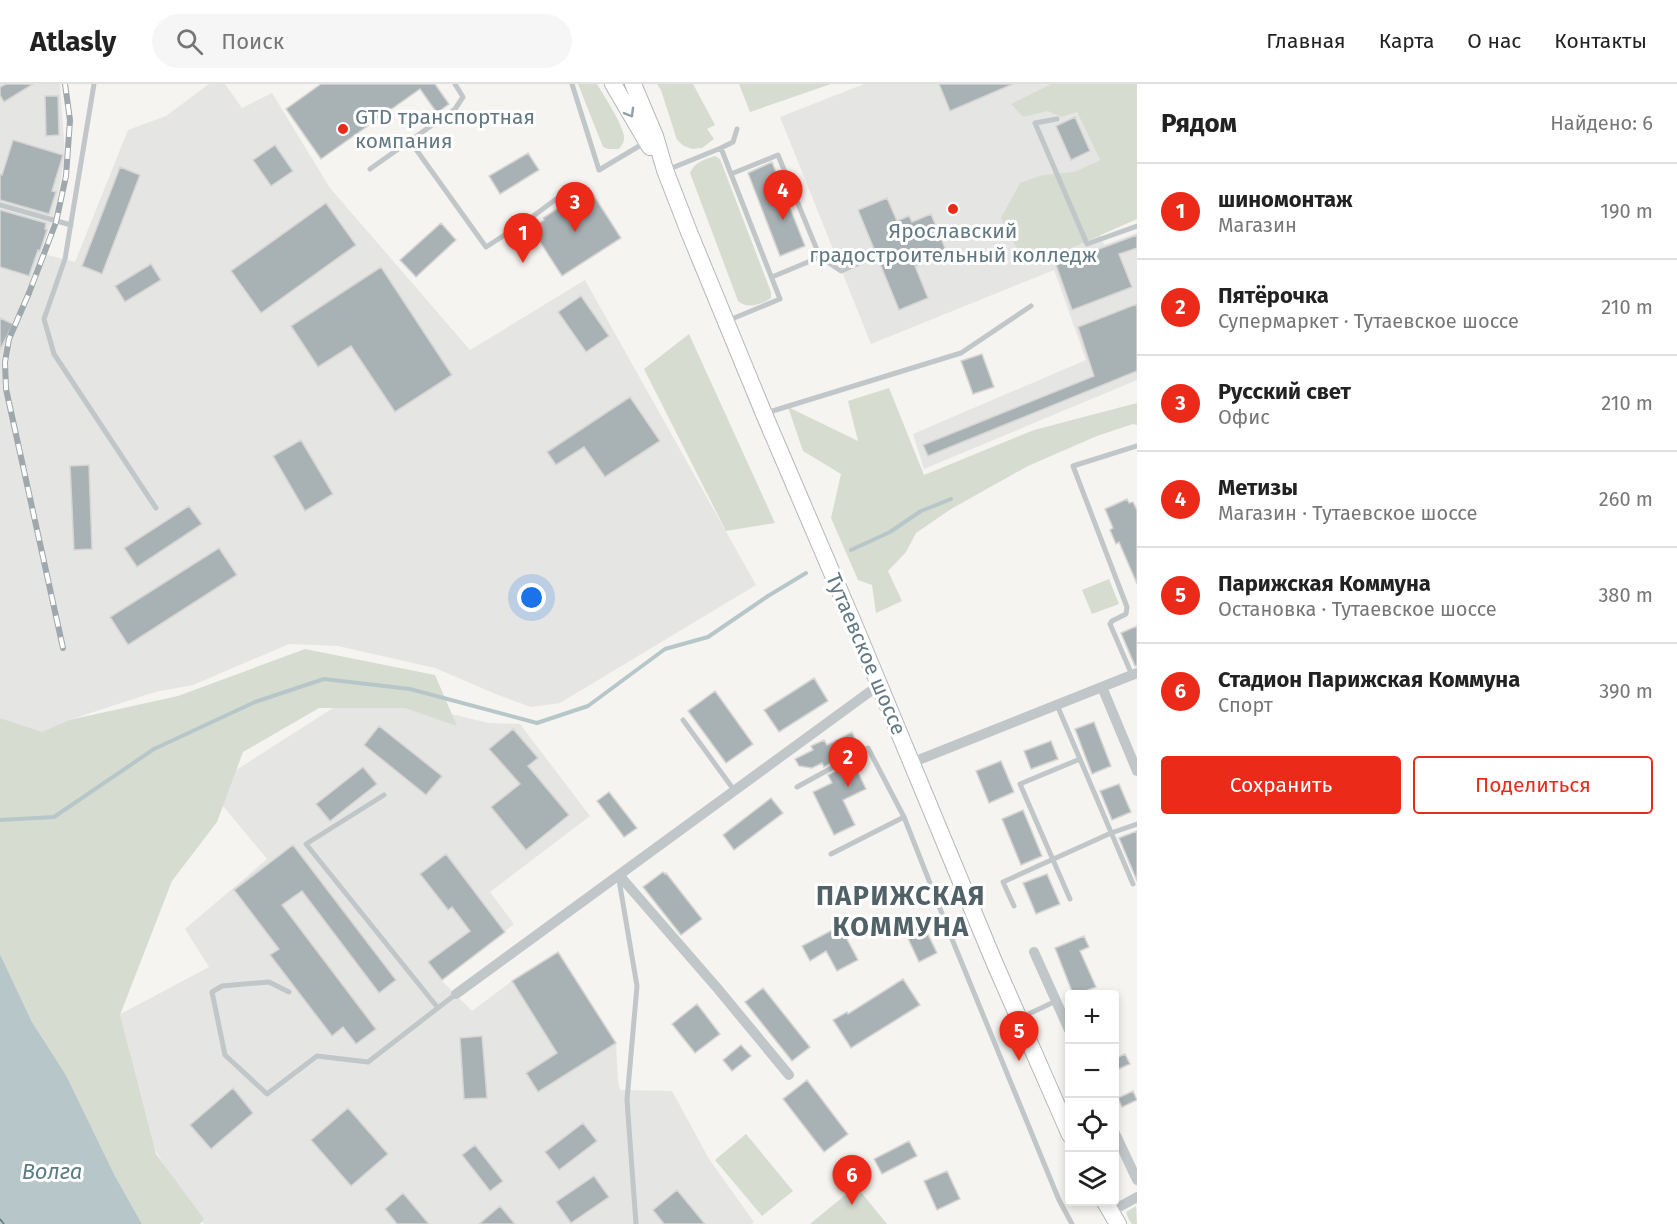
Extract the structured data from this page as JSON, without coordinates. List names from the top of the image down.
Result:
{
  "streets": {
    "main road": ["Тутаевское шоссе"]
  },
  "districts": ["ПАРИЖСКАЯ КОММУНА"],
  "water": ["Волга"],
  "places": ["GTD транспортная компания", "Ярославский градостроительный колледж"],
  "page": {
    "header": "Atlasly",
    "search": "Поиск",
    "nav": [
      "Главная",
      "Карта",
      "О нас",
      "Контакты"
    ],
    "heading": ["Рядом", "Найдено: 6"],
    "list": [
      {
        "mark": "1",
        "name": "шиномонтаж",
        "note": "Магазин",
        "value": "190 m"
      },
      {
        "mark": "2",
        "name": "Пятёрочка",
        "note": "Супермаркет · Тутаевское шоссе",
        "value": "210 m"
      },
      {
        "mark": "3",
        "name": "Русский свет",
        "note": "Офис",
        "value": "210 m"
      },
      {
        "mark": "4",
        "name": "Метизы",
        "note": "Магазин · Тутаевское шоссе",
        "value": "260 m"
      },
      {
        "mark": "5",
        "name": "Парижская Коммуна",
        "note": "Остановка · Тутаевское шоссе",
        "value": "380 m"
      },
      {
        "mark": "6",
        "name": "Стадион Парижская Коммуна",
        "note": "Спорт",
        "value": "390 m"
      }
    ],
    "pins": [
      "4",
      "3",
      "1",
      "2",
      "5",
      "6"
    ],
    "buttons": ["Сохранить", "Поделиться"],
    "map_buttons": ["+", "−"]
  }
}
